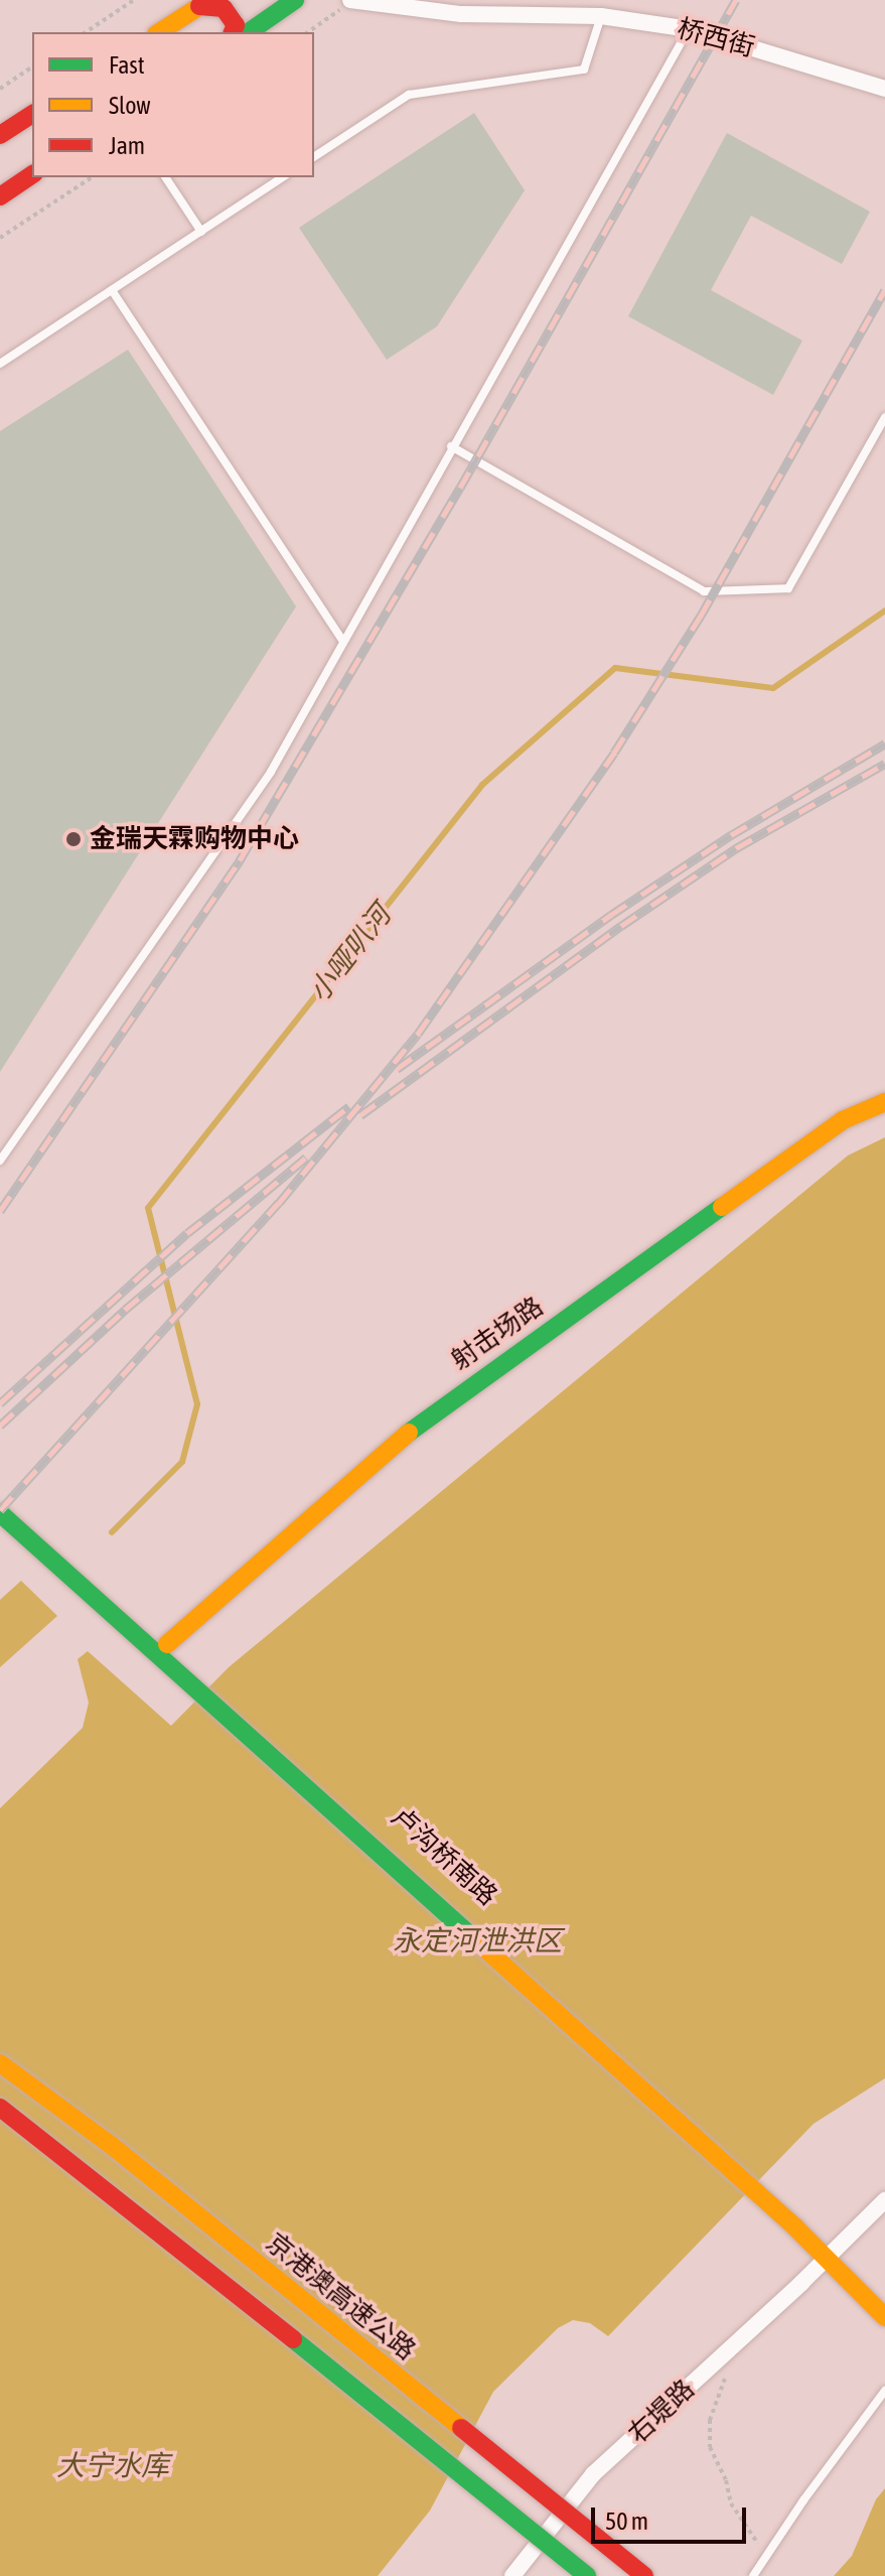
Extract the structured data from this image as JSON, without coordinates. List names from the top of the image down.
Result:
{
  "streets": {
    "main road": ["射击场路", "卢沟桥南路", "京港澳高速公路"],
    "street": ["桥西街", "右堤路"]
  },
  "crossings": [
    ["射击场路", "卢沟桥南路"],
    ["卢沟桥南路", "右堤路"]
  ],
  "water": ["小哑叭河", "永定河泄洪区", "大宁水库"],
  "places": ["金瑞天霖购物中心"],
  "legend": ["Fast", "Slow", "Jam"],
  "scale_bar": "50 m"
}
